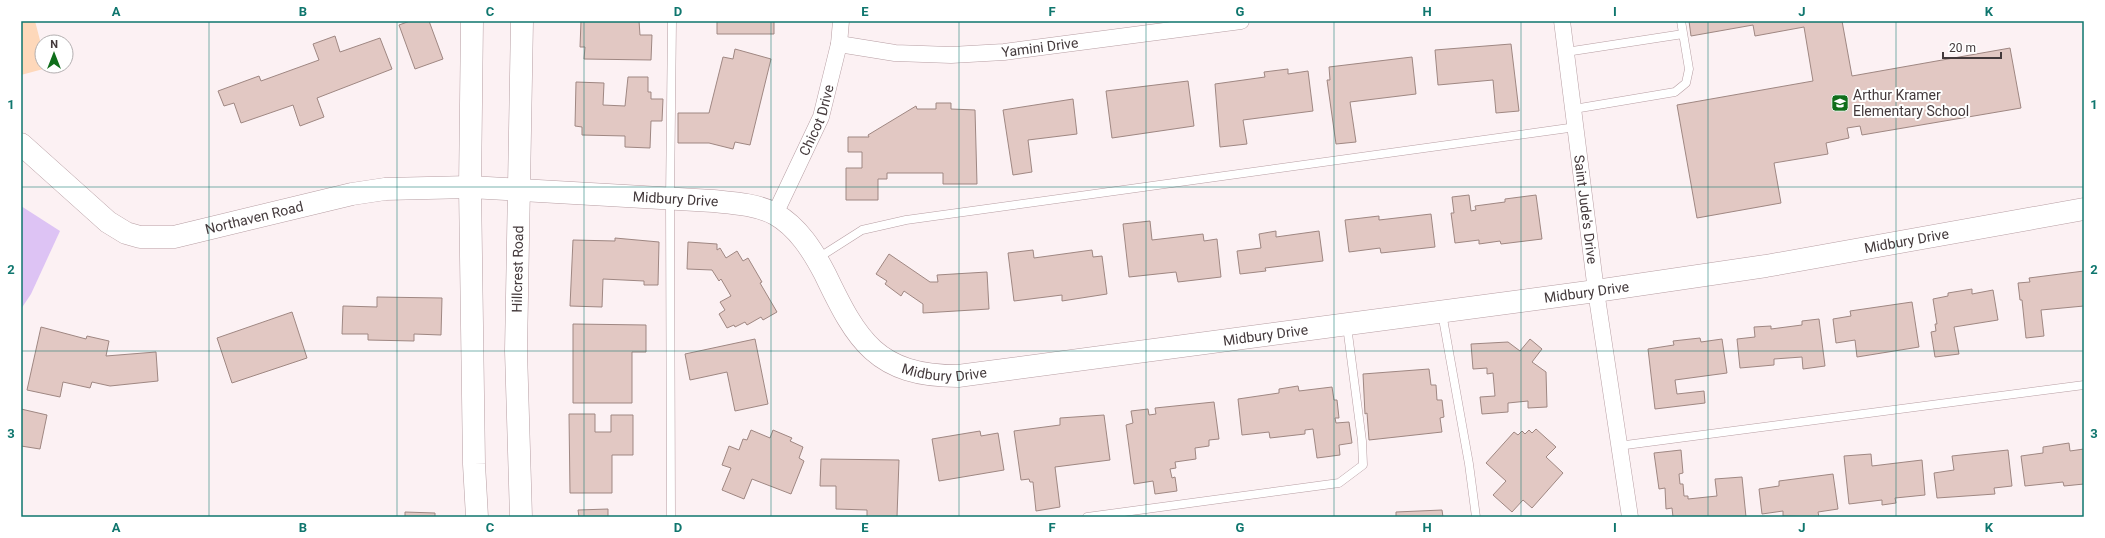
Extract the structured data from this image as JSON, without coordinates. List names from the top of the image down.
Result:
{
  "streets": {
    "street": [
      "Yamini Drive",
      "Chicot Drive",
      "Midbury Drive",
      "Saint Jude's Drive",
      "Northaven Road",
      "Hillcrest Road"
    ]
  },
  "crossings": [
    ["Yamini Drive", "Chicot Drive"],
    ["Chicot Drive", "Midbury Drive"],
    ["Midbury Drive", "Saint Jude's Drive"],
    ["Midbury Drive", "Northaven Road"],
    ["Midbury Drive", "Hillcrest Road"],
    ["Northaven Road", "Hillcrest Road"]
  ],
  "places": {
    "school or university": ["Arthur Kramer Elementary School"]
  },
  "scale_bar": "20 m",
  "north": "top",
  "grid": {
    "columns": [
      "A",
      "B",
      "C",
      "D",
      "E",
      "F",
      "G",
      "H",
      "I",
      "J",
      "K"
    ],
    "rows": ["1", "2", "3"]
  }
}
